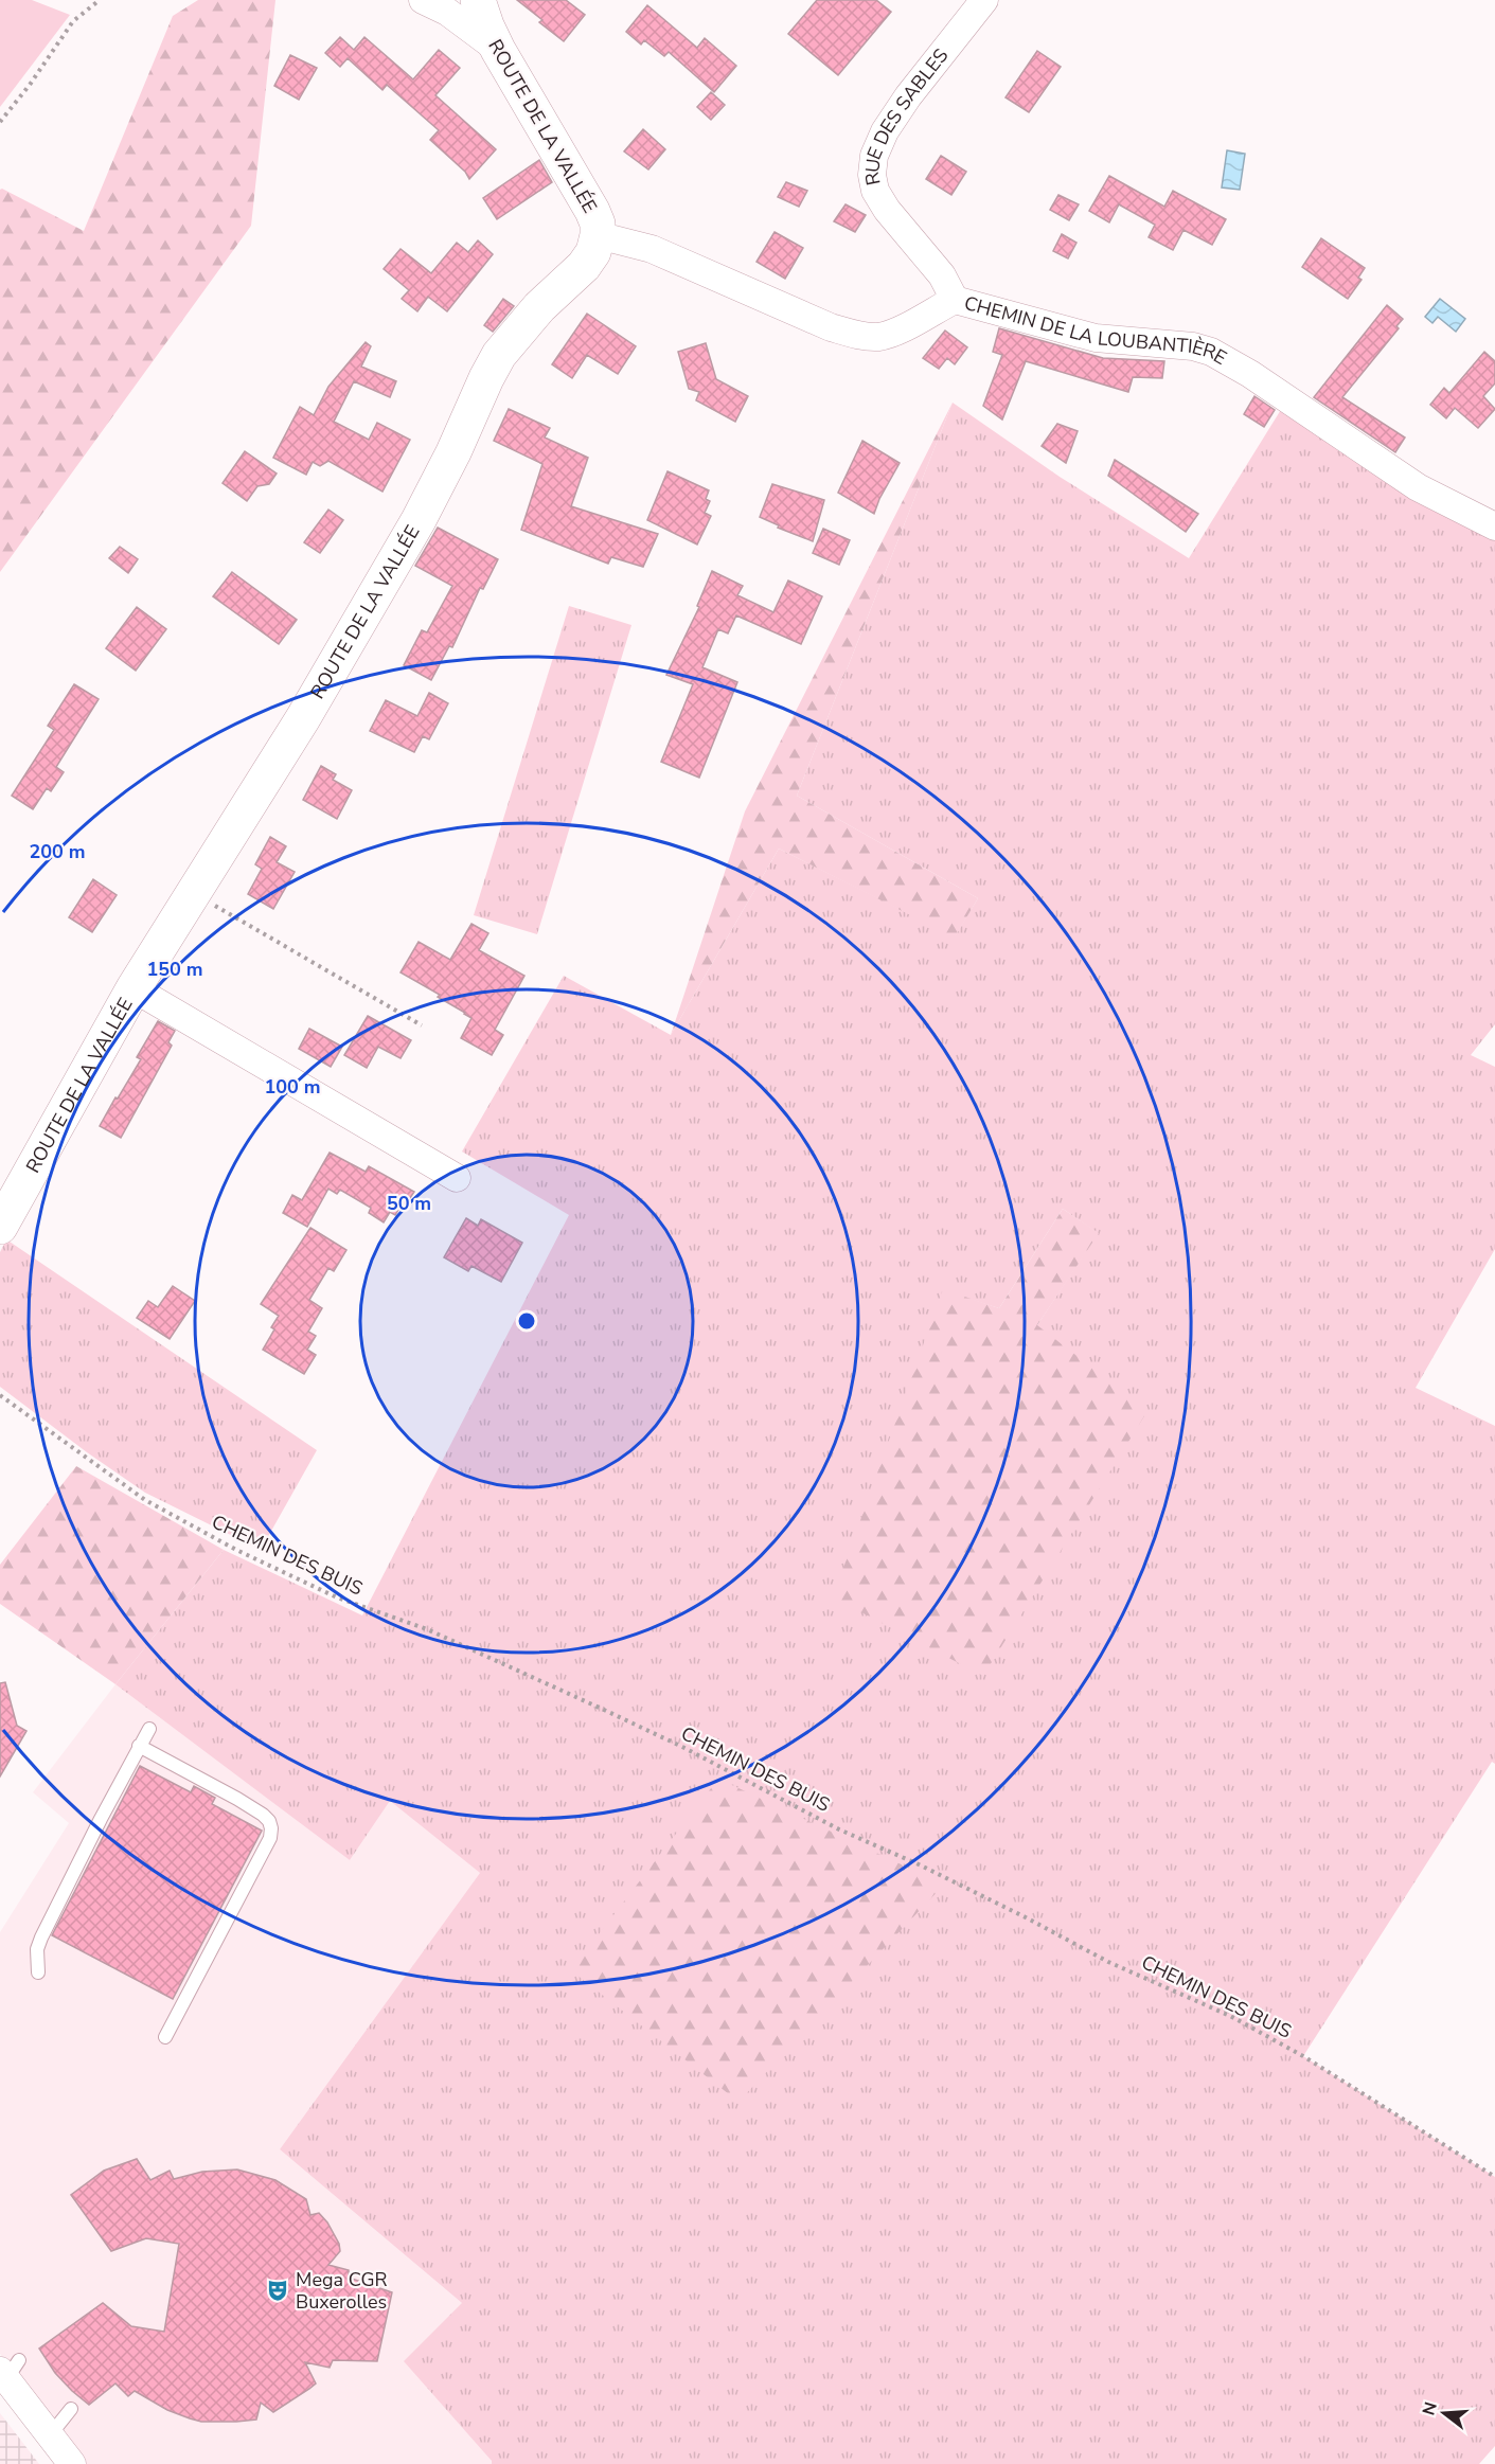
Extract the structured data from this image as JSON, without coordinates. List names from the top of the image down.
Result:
{
  "streets": {
    "street": ["RUE DES SABLES", "ROUTE DE LA VALLÉE", "CHEMIN DE LA LOUBANTIÈRE"],
    "path": ["CHEMIN DES BUIS"]
  },
  "crossings": [
    ["RUE DES SABLES", "CHEMIN DE LA LOUBANTIÈRE"],
    ["ROUTE DE LA VALLÉE", "CHEMIN DE LA LOUBANTIÈRE"]
  ],
  "places": {
    "theatre": ["Mega CGR Buxerolles"]
  },
  "north": "left",
  "rings": [
    "200 m",
    "150 m",
    "100 m",
    "50 m"
  ]
}
